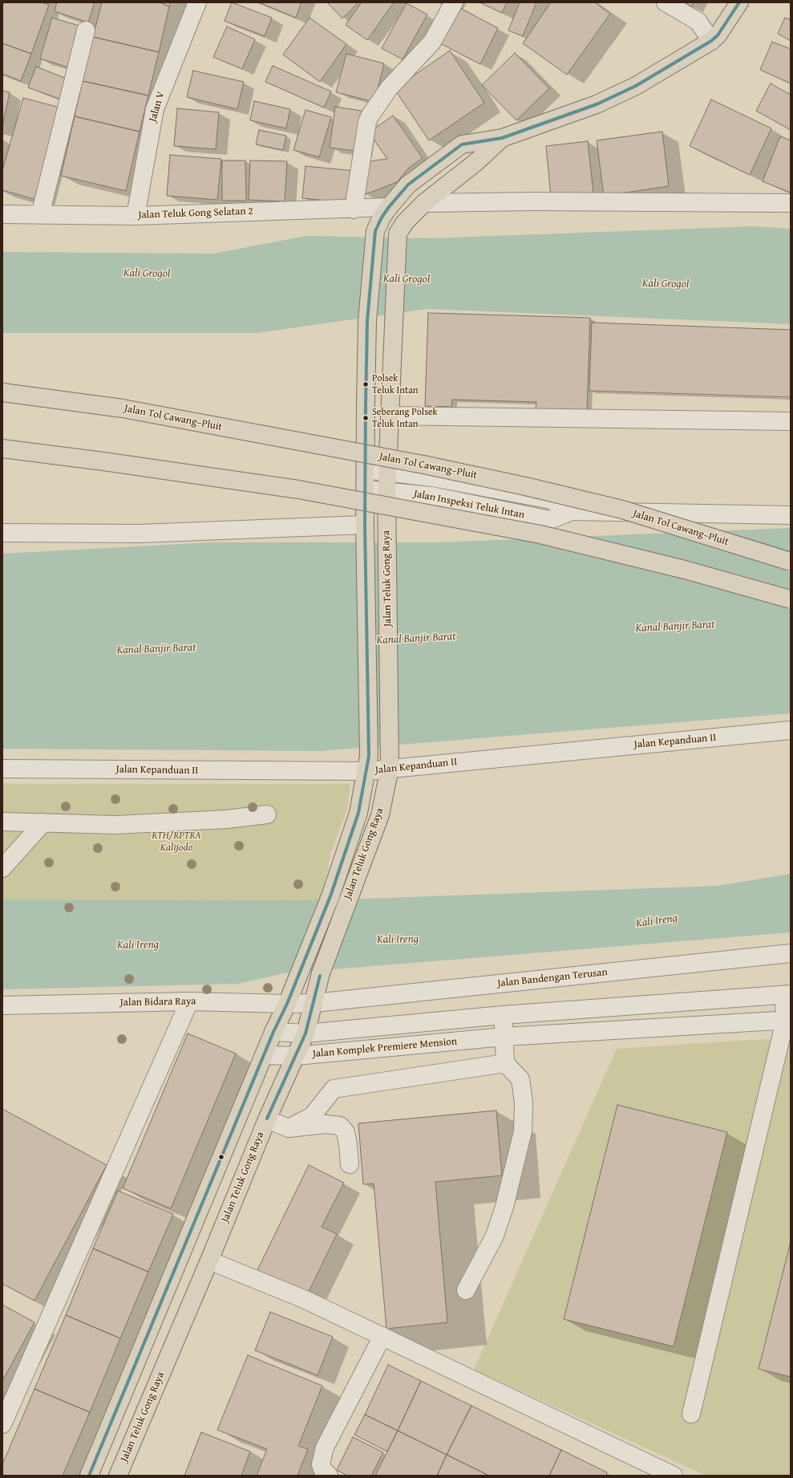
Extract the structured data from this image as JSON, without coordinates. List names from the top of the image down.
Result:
{
  "streets": {
    "main road": ["Jalan Tol Cawang–Pluit", "Jalan Teluk Gong Raya"],
    "street": [
      "Jalan V",
      "Jalan Teluk Gong Selatan 2",
      "Jalan Inspeksi Teluk Intan",
      "Jalan Kepanduan II",
      "Jalan Bandengan Terusan",
      "Jalan Bidara Raya",
      "Jalan Komplek Premiere Mension"
    ]
  },
  "crossings": [
    ["Jalan V", "Jalan Teluk Gong Selatan 2"],
    ["Jalan Teluk Gong Selatan 2", "Jalan Teluk Gong Raya"],
    ["Jalan Inspeksi Teluk Intan", "Jalan Teluk Gong Raya"],
    ["Jalan Teluk Gong Raya", "Jalan Kepanduan II"],
    ["Jalan Teluk Gong Raya", "Jalan Bandengan Terusan"],
    ["Jalan Teluk Gong Raya", "Jalan Bidara Raya"],
    ["Jalan Teluk Gong Raya", "Jalan Komplek Premiere Mension"],
    ["Jalan Bandengan Terusan", "Jalan Bidara Raya"]
  ],
  "water": ["Kali Grogol", "Kanal Banjir Barat", "Kali Ireng"],
  "parks": ["RTH/RPTRA Kalijodo"],
  "places": ["Polsek Teluk Intan", "Seberang Polsek Teluk Intan"]
}
